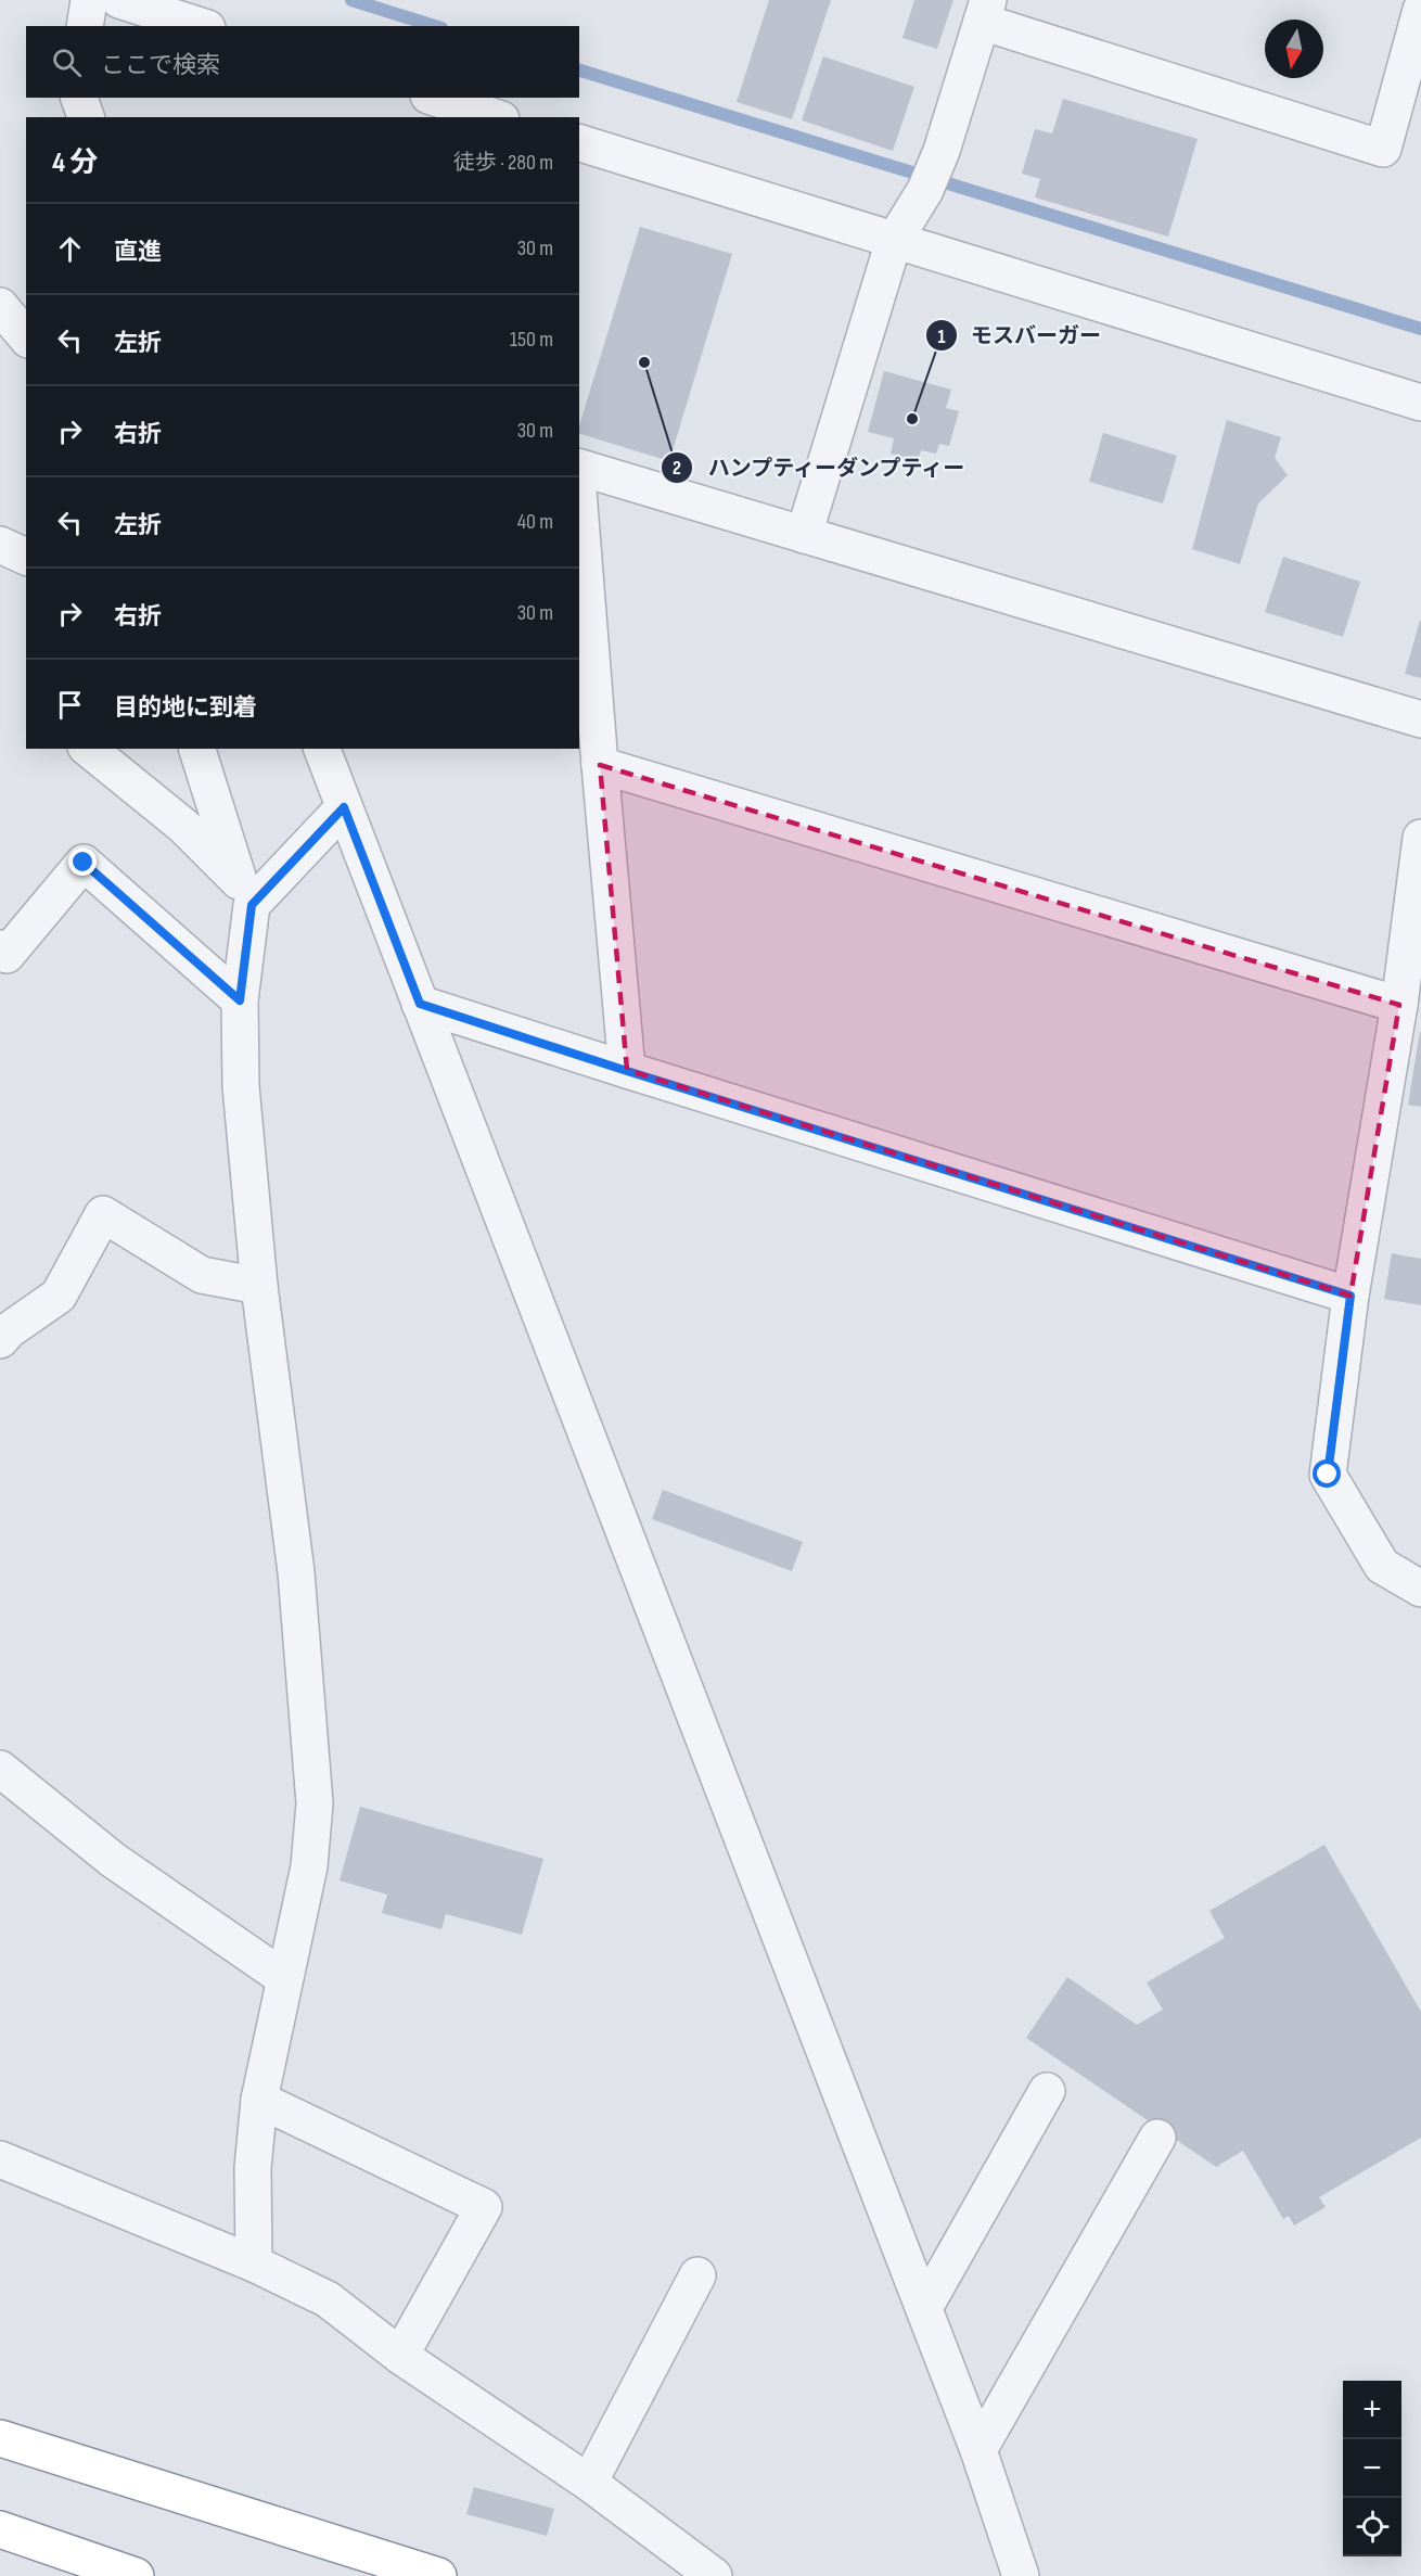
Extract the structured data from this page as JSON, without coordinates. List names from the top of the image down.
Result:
{
  "places": ["ハンプティーダンプティー", "モスバーガー"],
  "north": "bottom",
  "page": {
    "search": "ここで検索",
    "heading": ["4 分", "徒歩 · 280 m"],
    "list": [
      ["直進", "30 m"],
      ["左折", "150 m"],
      ["右折", "30 m"],
      ["左折", "40 m"],
      ["右折", "30 m"],
      "目的地に到着"
    ],
    "map_buttons": ["+", "−"]
  }
}
